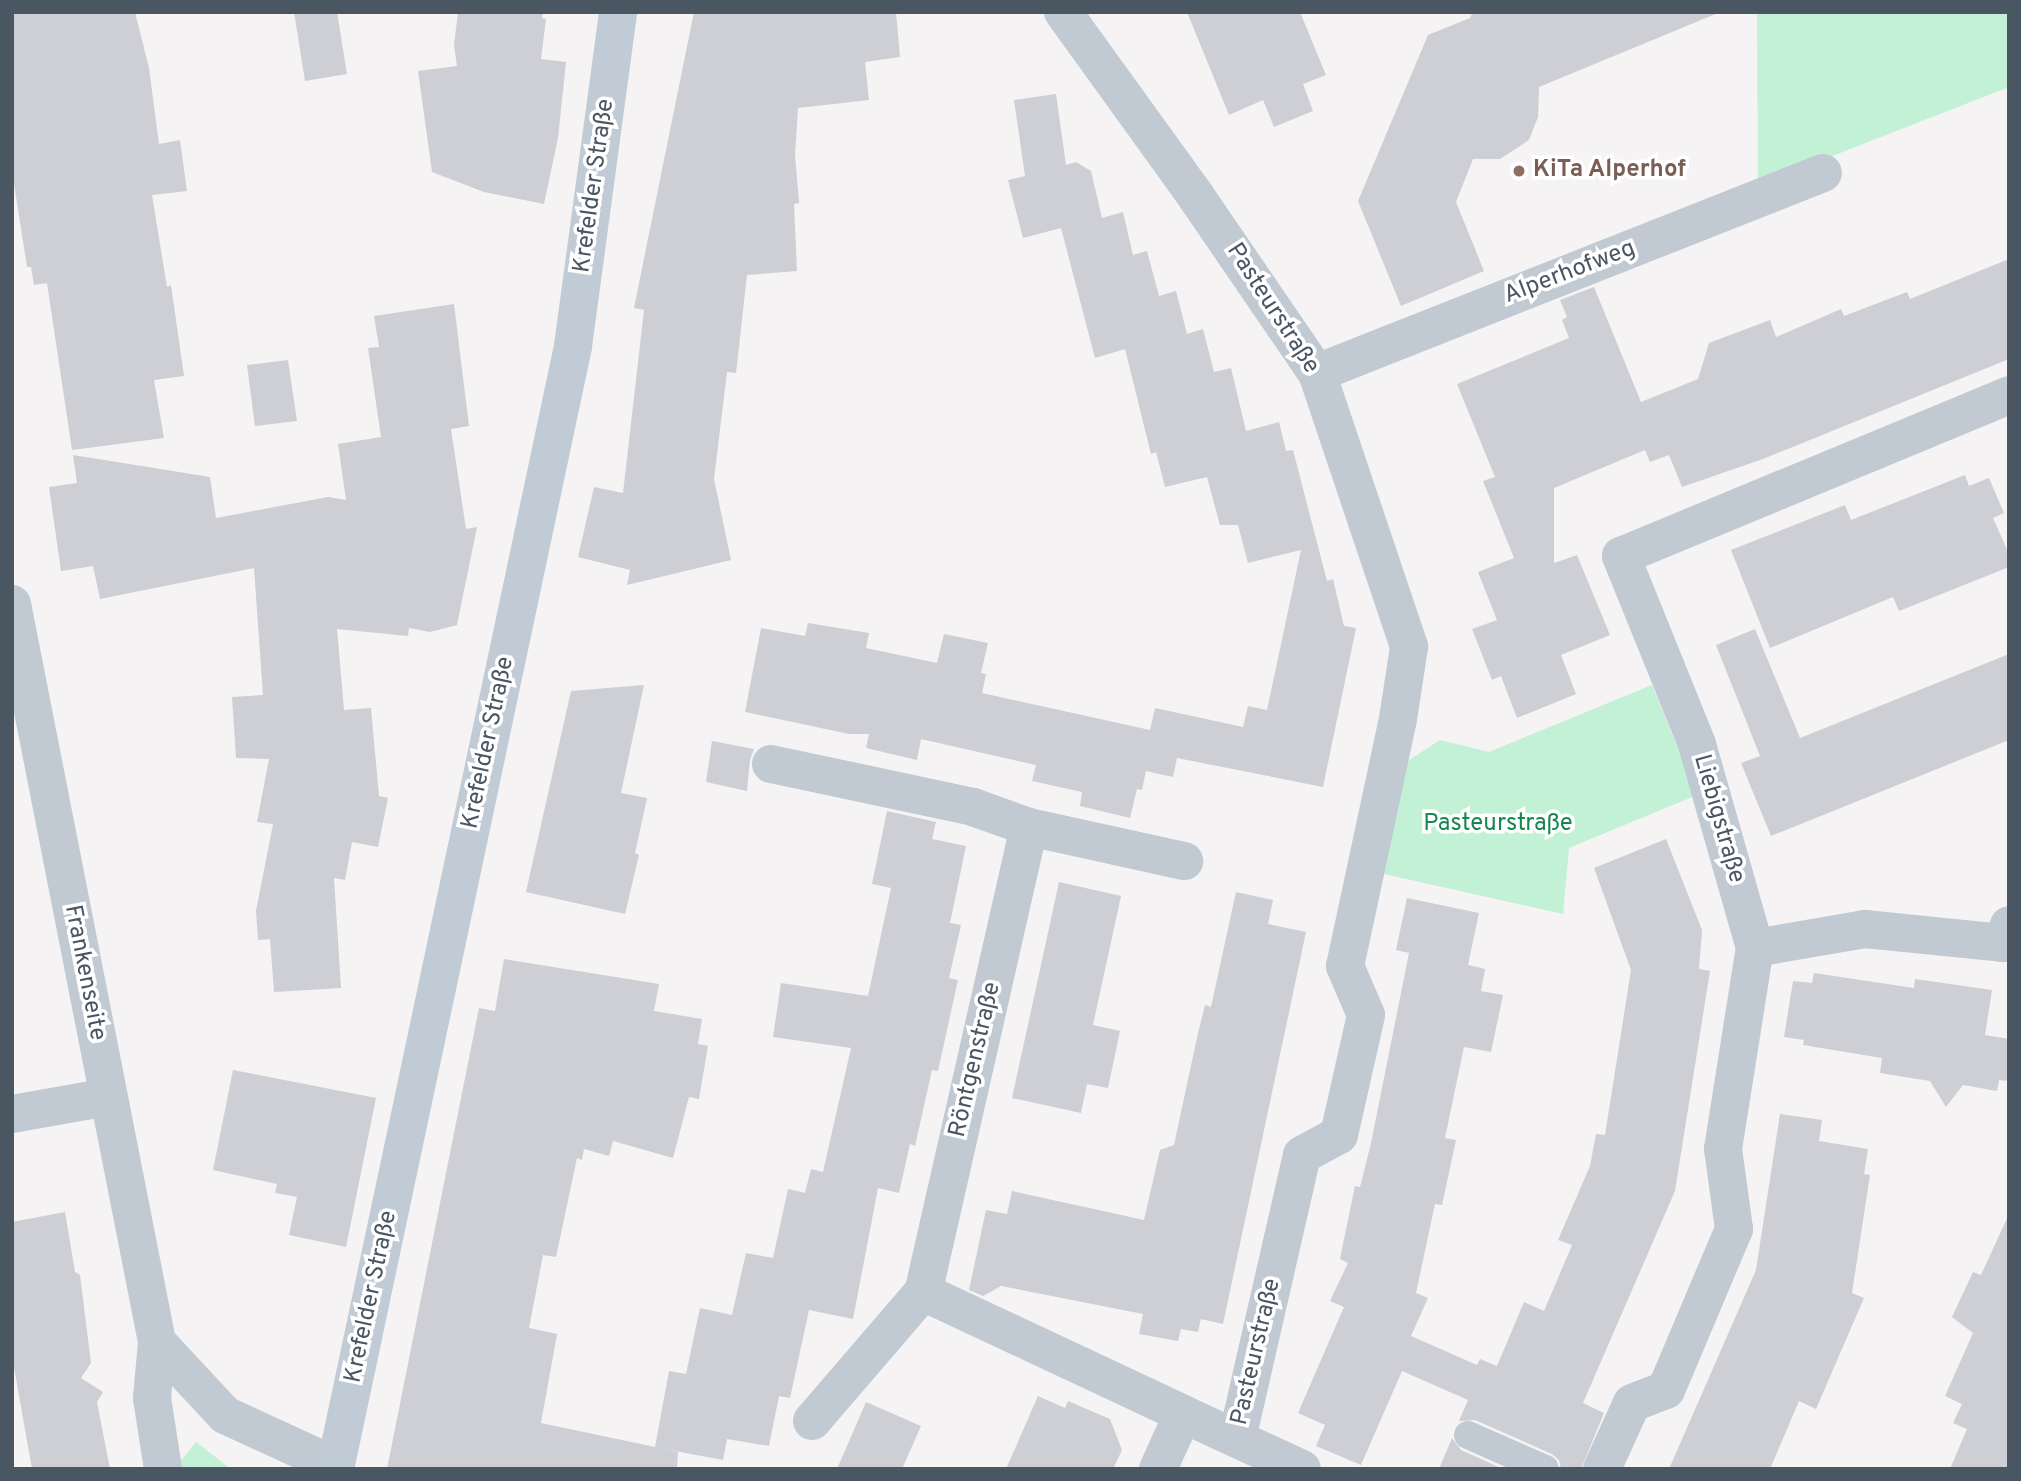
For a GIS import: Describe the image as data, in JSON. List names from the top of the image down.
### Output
{
  "streets": {
    "street": [
      "Krefelder Straße",
      "Alperhofweg",
      "Pasteurstraße",
      "Liebigstraße",
      "Frankenseite",
      "Röntgenstraße"
    ]
  },
  "crossings": [
    ["Alperhofweg", "Pasteurstraße"]
  ],
  "parks": ["Pasteurstraße"],
  "places": ["KiTa Alperhof"]
}
